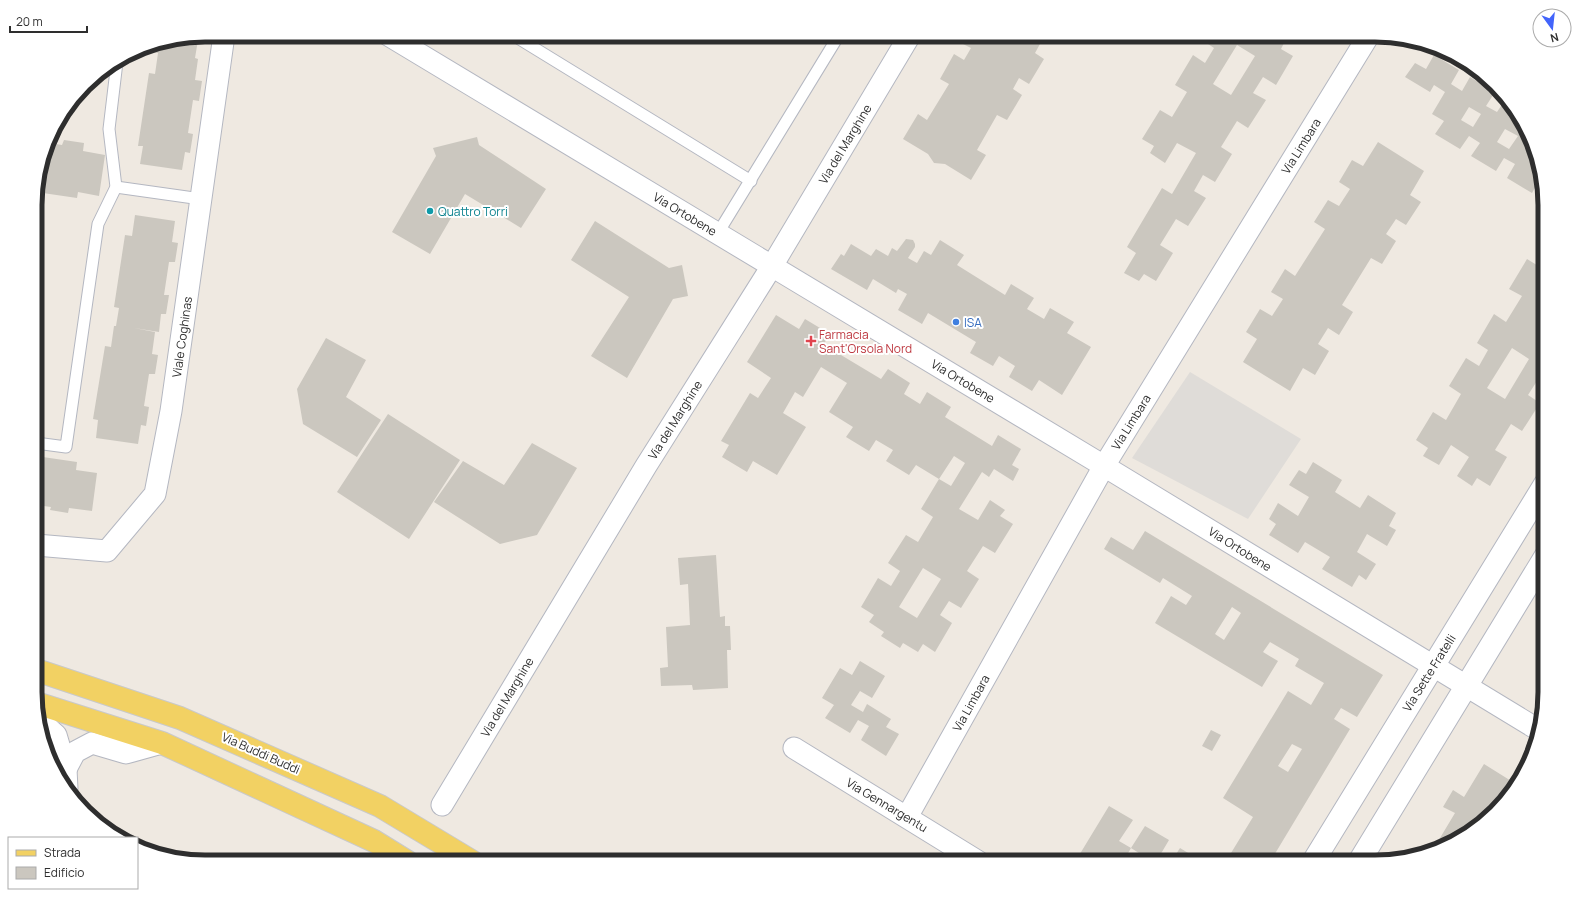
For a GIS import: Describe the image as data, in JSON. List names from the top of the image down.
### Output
{
  "streets": {
    "main road": ["Via Buddi Buddi"],
    "street": [
      "Via del Marghine",
      "Via Limbara",
      "Via Ortobene",
      "Viale Coghinas",
      "Via Sette Fratelli",
      "Via Gennargentu"
    ]
  },
  "crossings": [
    ["Via del Marghine", "Via Ortobene"],
    ["Via Limbara", "Via Ortobene"],
    ["Via Limbara", "Via Gennargentu"],
    ["Via Ortobene", "Via Sette Fratelli"]
  ],
  "places": {
    "other": ["Quattro Torri", "ISA"],
    "health": ["Farmacia Sant'Orsola Nord"]
  },
  "legend": ["Strada", "Edificio"],
  "scale_bar": "20 m",
  "north": "bottom"
}
